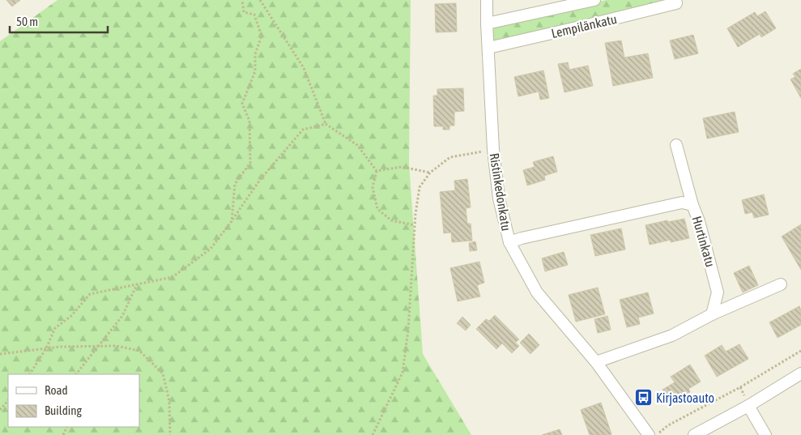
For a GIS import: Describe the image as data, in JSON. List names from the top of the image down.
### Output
{
  "streets": {
    "street": ["Lempilänkatu", "Ristinkedonkatu", "Hurtinkatu"]
  },
  "crossings": [
    ["Lempilänkatu", "Ristinkedonkatu"],
    ["Ristinkedonkatu", "Hurtinkatu"]
  ],
  "places": {
    "bus stop": ["Kirjastoauto"]
  },
  "legend": ["Road", "Building"],
  "scale_bar": "50 m"
}
